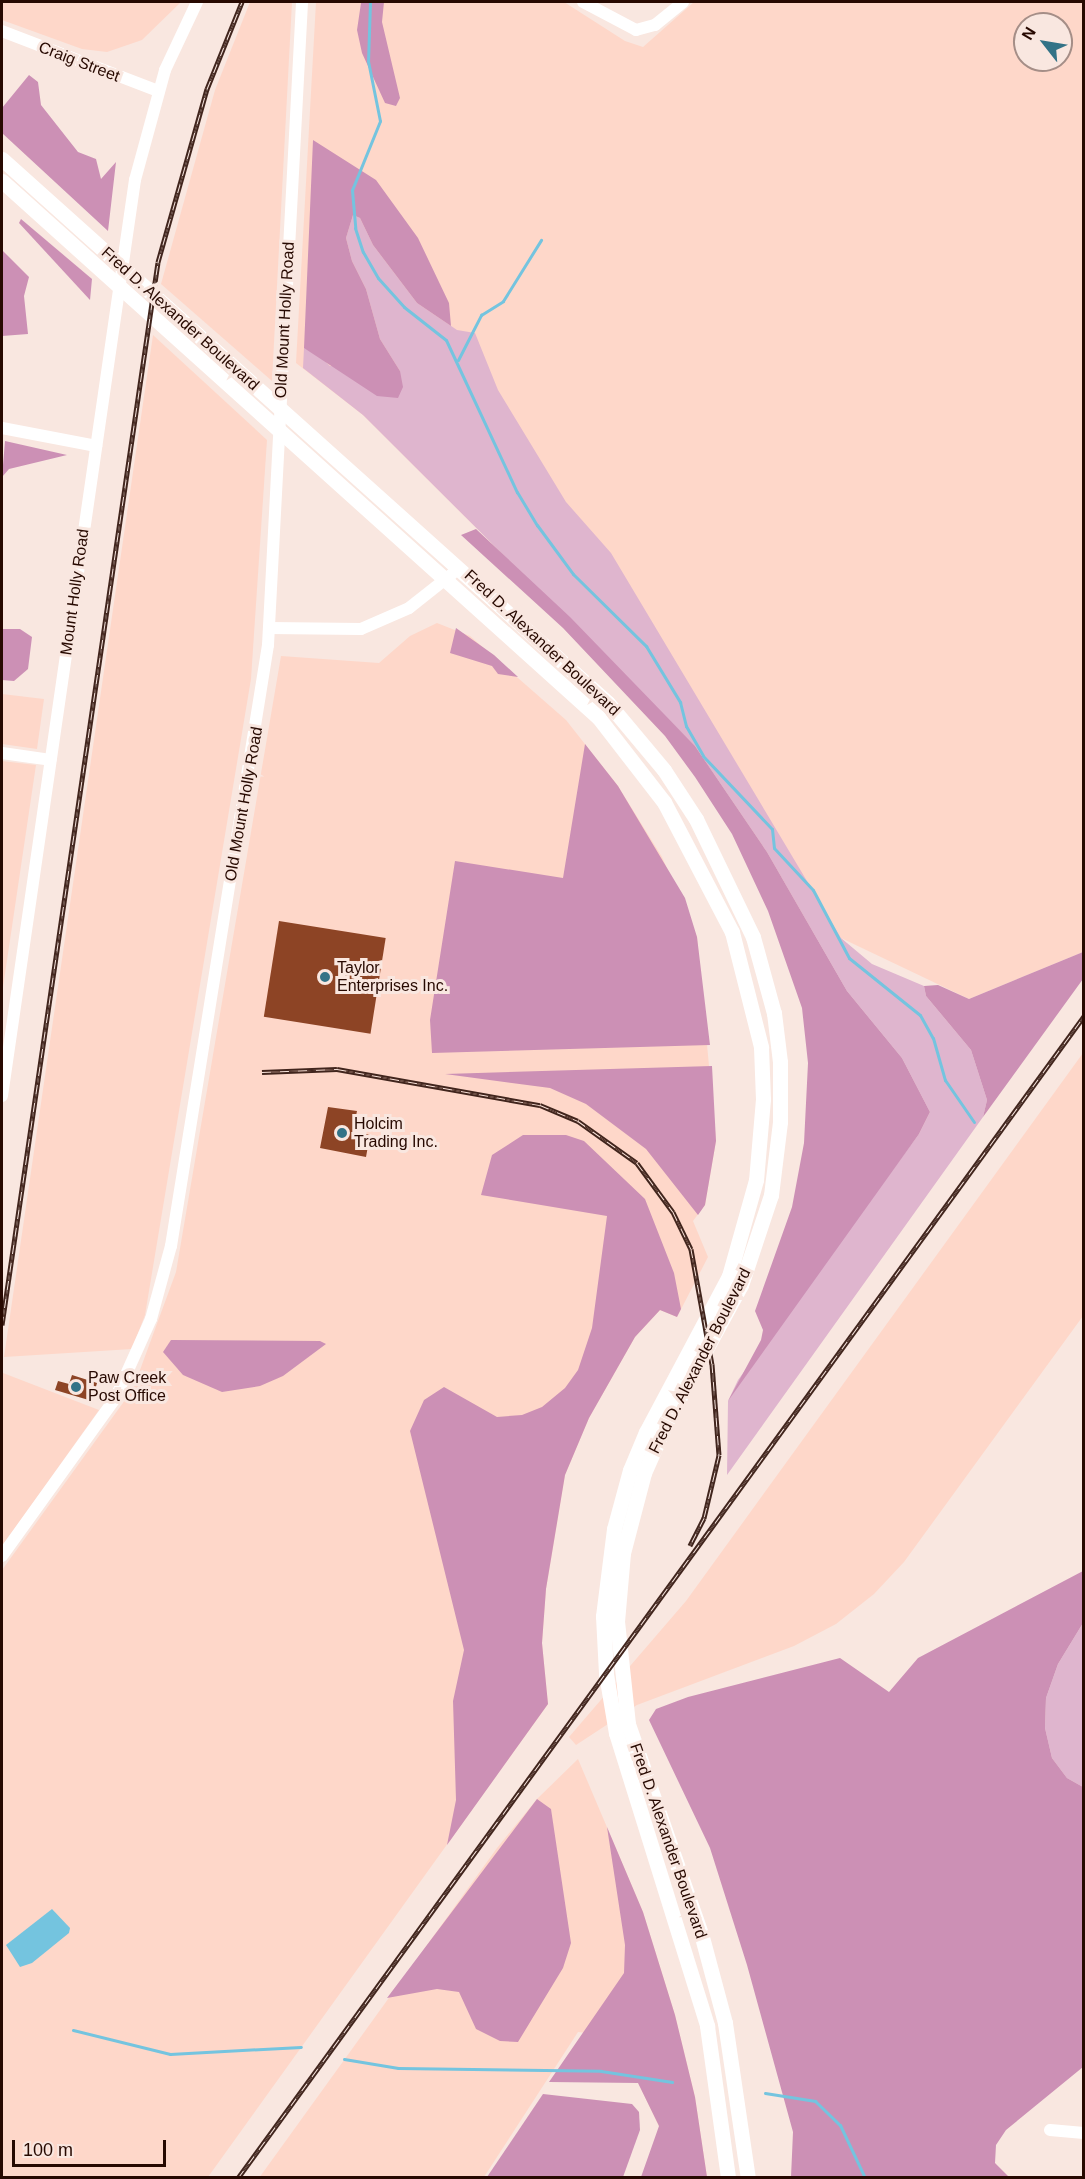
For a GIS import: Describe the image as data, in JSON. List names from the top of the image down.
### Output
{
  "streets": {
    "main road": ["Fred D. Alexander Boulevard"],
    "street": ["Craig Street", "Old Mount Holly Road", "Mount Holly Road"]
  },
  "crossings": [
    ["Craig Street", "Mount Holly Road"]
  ],
  "places": ["Taylor Enterprises Inc.", "Holcim Trading Inc.", "Paw Creek Post Office"],
  "scale_bar": "100 m",
  "north": "top left"
}
